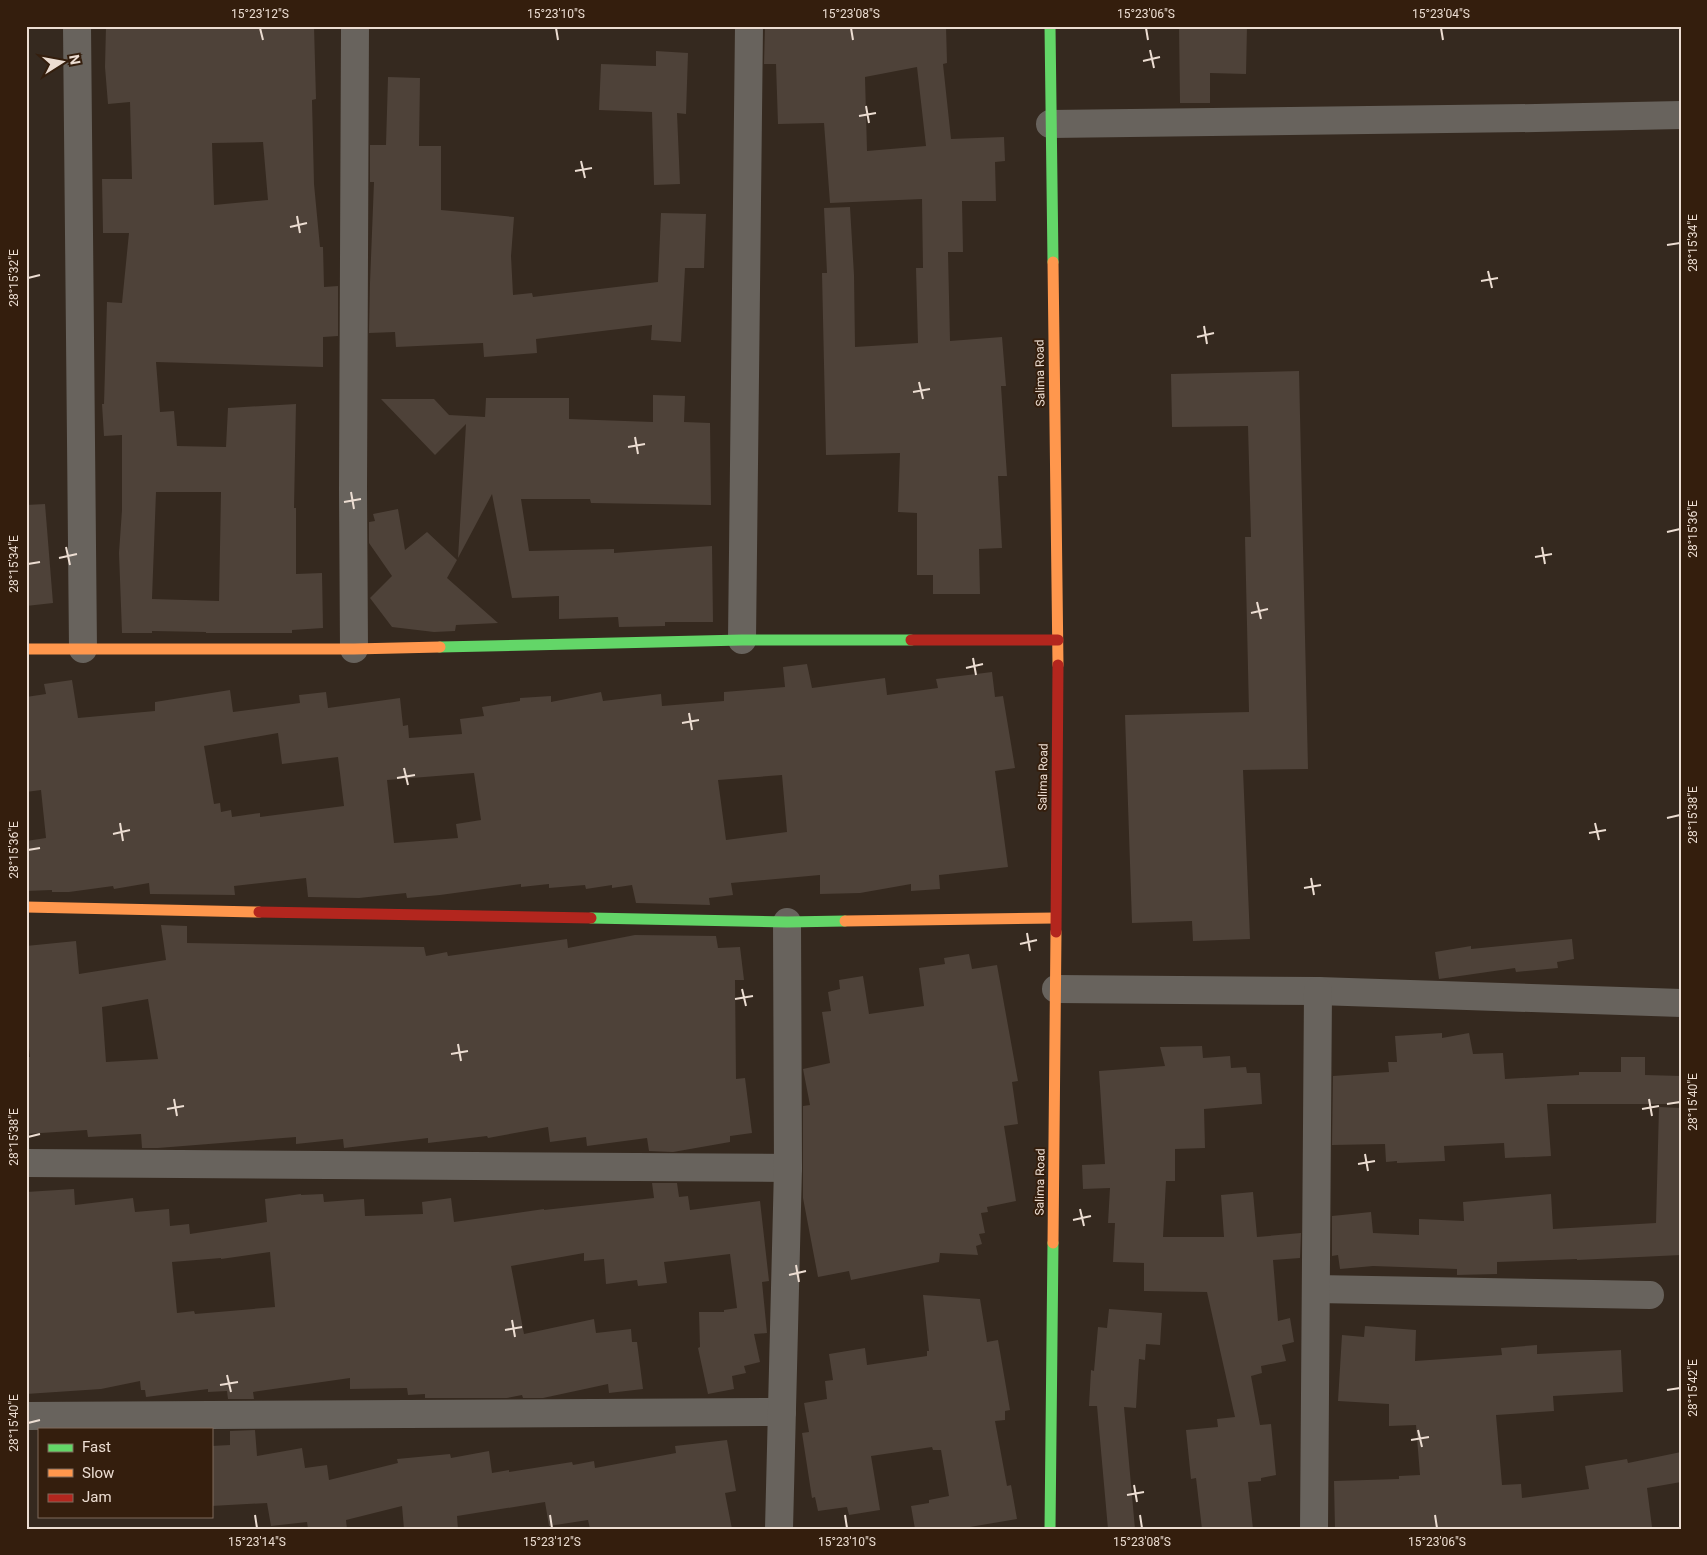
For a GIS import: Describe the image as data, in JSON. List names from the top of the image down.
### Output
{
  "streets": {
    "street": ["Salima Road"]
  },
  "legend": ["Fast", "Slow", "Jam"],
  "north": "right",
  "coordinates": [
    "15°23'12\"S",
    "15°23'10\"S",
    "15°23'08\"S",
    "15°23'06\"S",
    "15°23'04\"S",
    "28°15'34\"E",
    "28°15'32\"E",
    "28°15'36\"E",
    "28°15'38\"E",
    "28°15'40\"E",
    "28°15'42\"E",
    "15°23'14\"S"
  ]
}
